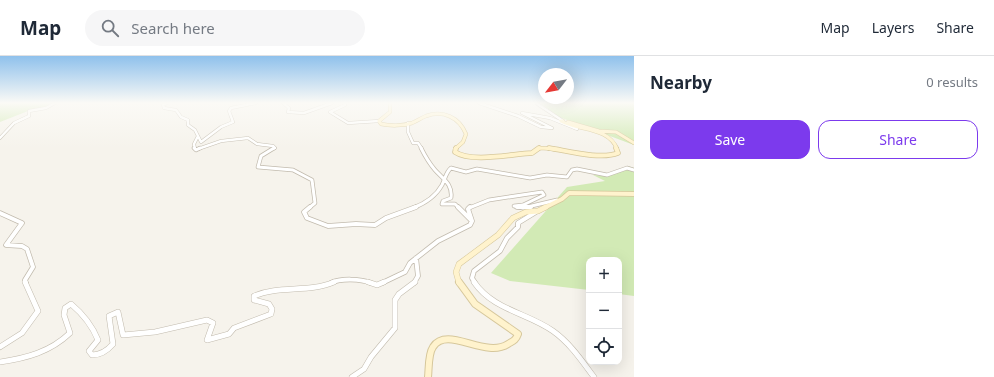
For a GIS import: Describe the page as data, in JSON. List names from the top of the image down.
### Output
{
  "north": "bottom left",
  "page": {
    "header": "Map",
    "search": "Search here",
    "nav": ["Map", "Layers", "Share"],
    "heading": ["Nearby", "0 results"],
    "buttons": ["Save", "Share"],
    "map_buttons": ["+", "−"]
  }
}
